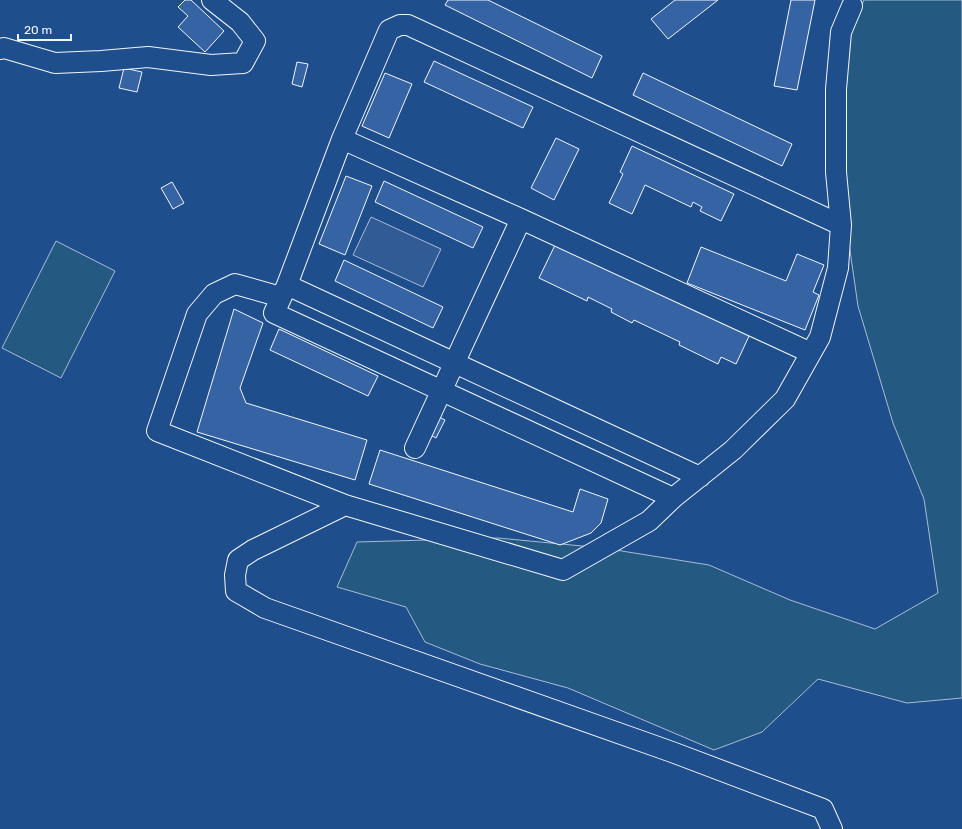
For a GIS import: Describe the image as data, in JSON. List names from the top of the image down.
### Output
{
  "scale_bar": "20 m"
}
